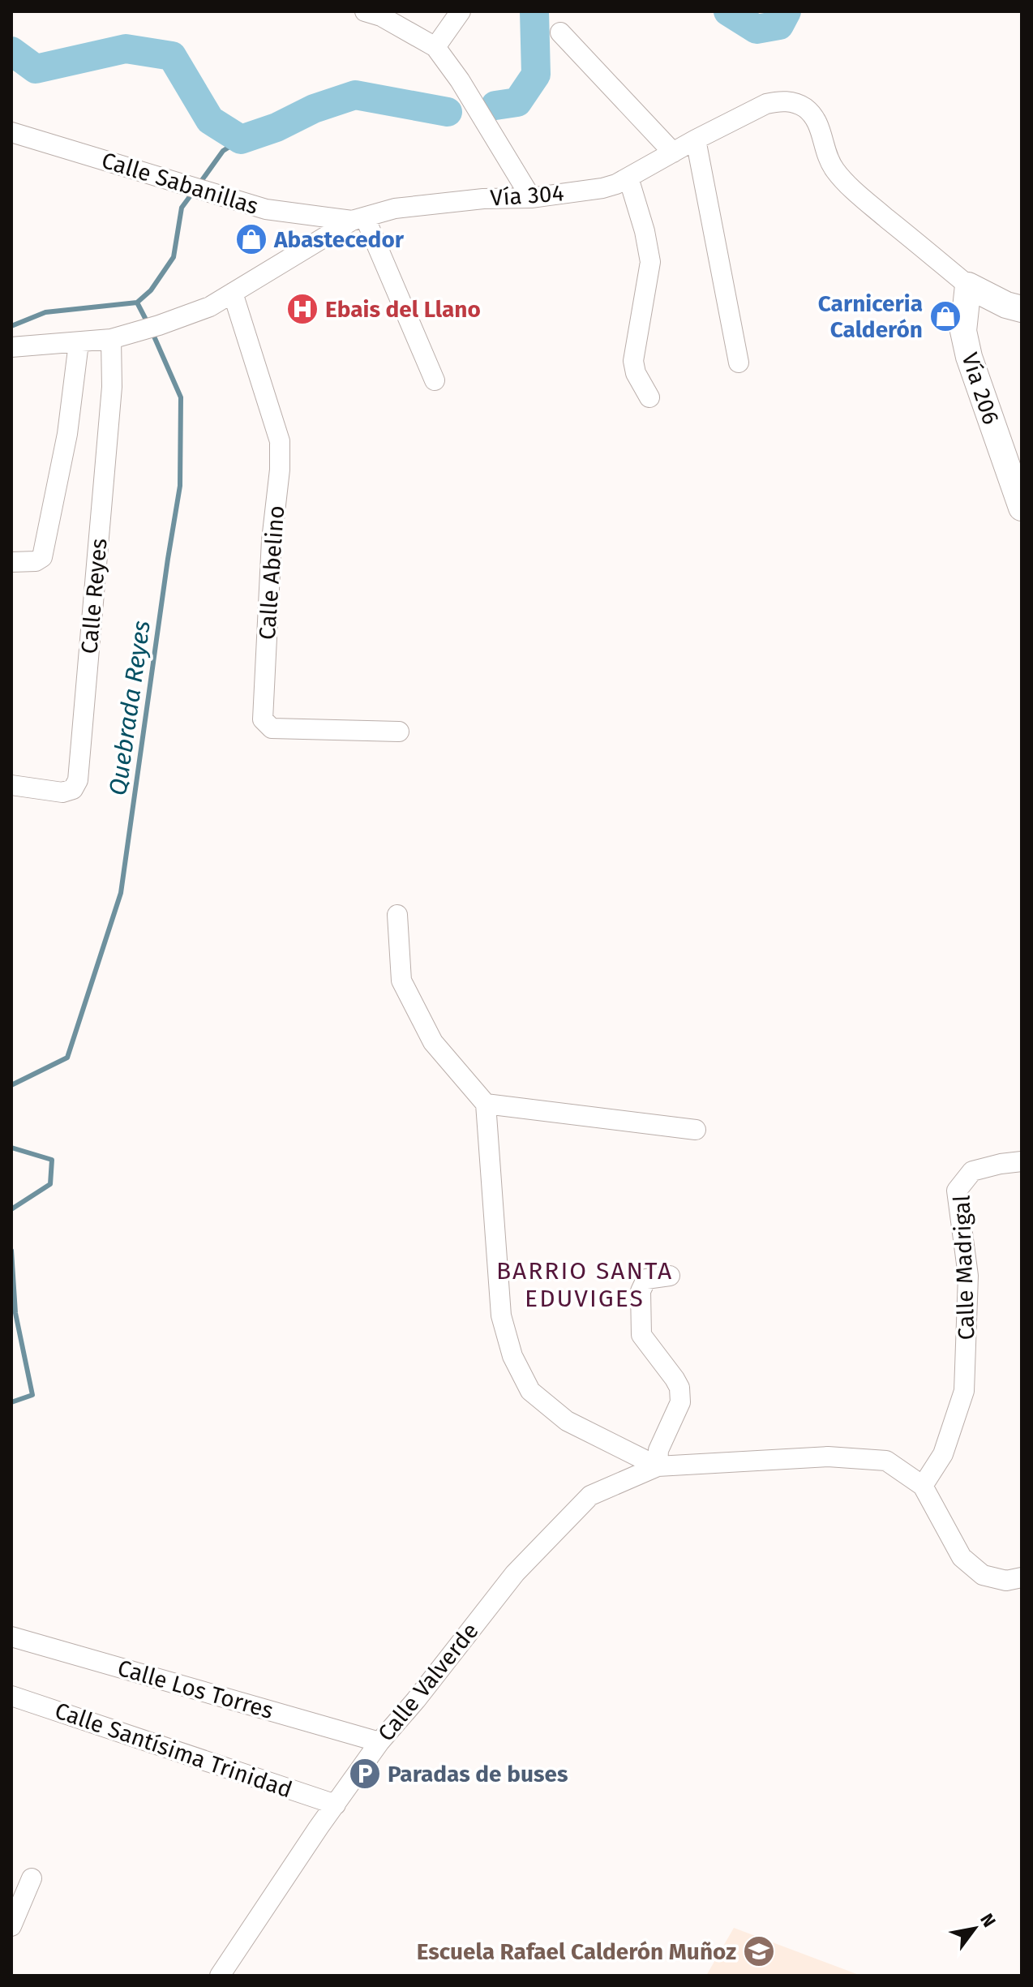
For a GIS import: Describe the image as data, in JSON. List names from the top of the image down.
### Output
{
  "streets": {
    "main road": ["Vía 206"],
    "street": [
      "Calle Sabanillas",
      "Vía 304",
      "Calle Abelino",
      "Calle Reyes",
      "Calle Madrigal",
      "Calle Valverde",
      "Calle Los Torres",
      "Calle Santísima Trinidad"
    ]
  },
  "crossings": [
    ["Calle Sabanillas", "Vía 304"],
    ["Vía 304", "Vía 206"],
    ["Vía 304", "Calle Abelino"],
    ["Vía 304", "Calle Reyes"],
    ["Calle Madrigal", "Calle Valverde"],
    ["Calle Valverde", "Calle Los Torres"],
    ["Calle Valverde", "Calle Santísima Trinidad"]
  ],
  "districts": ["BARRIO SANTA EDUVIGES"],
  "water": ["Quebrada Reyes"],
  "places": {
    "shop": ["Abastecedor", "Carniceria Calderón"],
    "hospital": ["Ebais del Llano"],
    "parking": ["Paradas de buses"],
    "school or university": ["Escuela Rafael Calderón Muñoz"]
  },
  "north": "top right"
}
